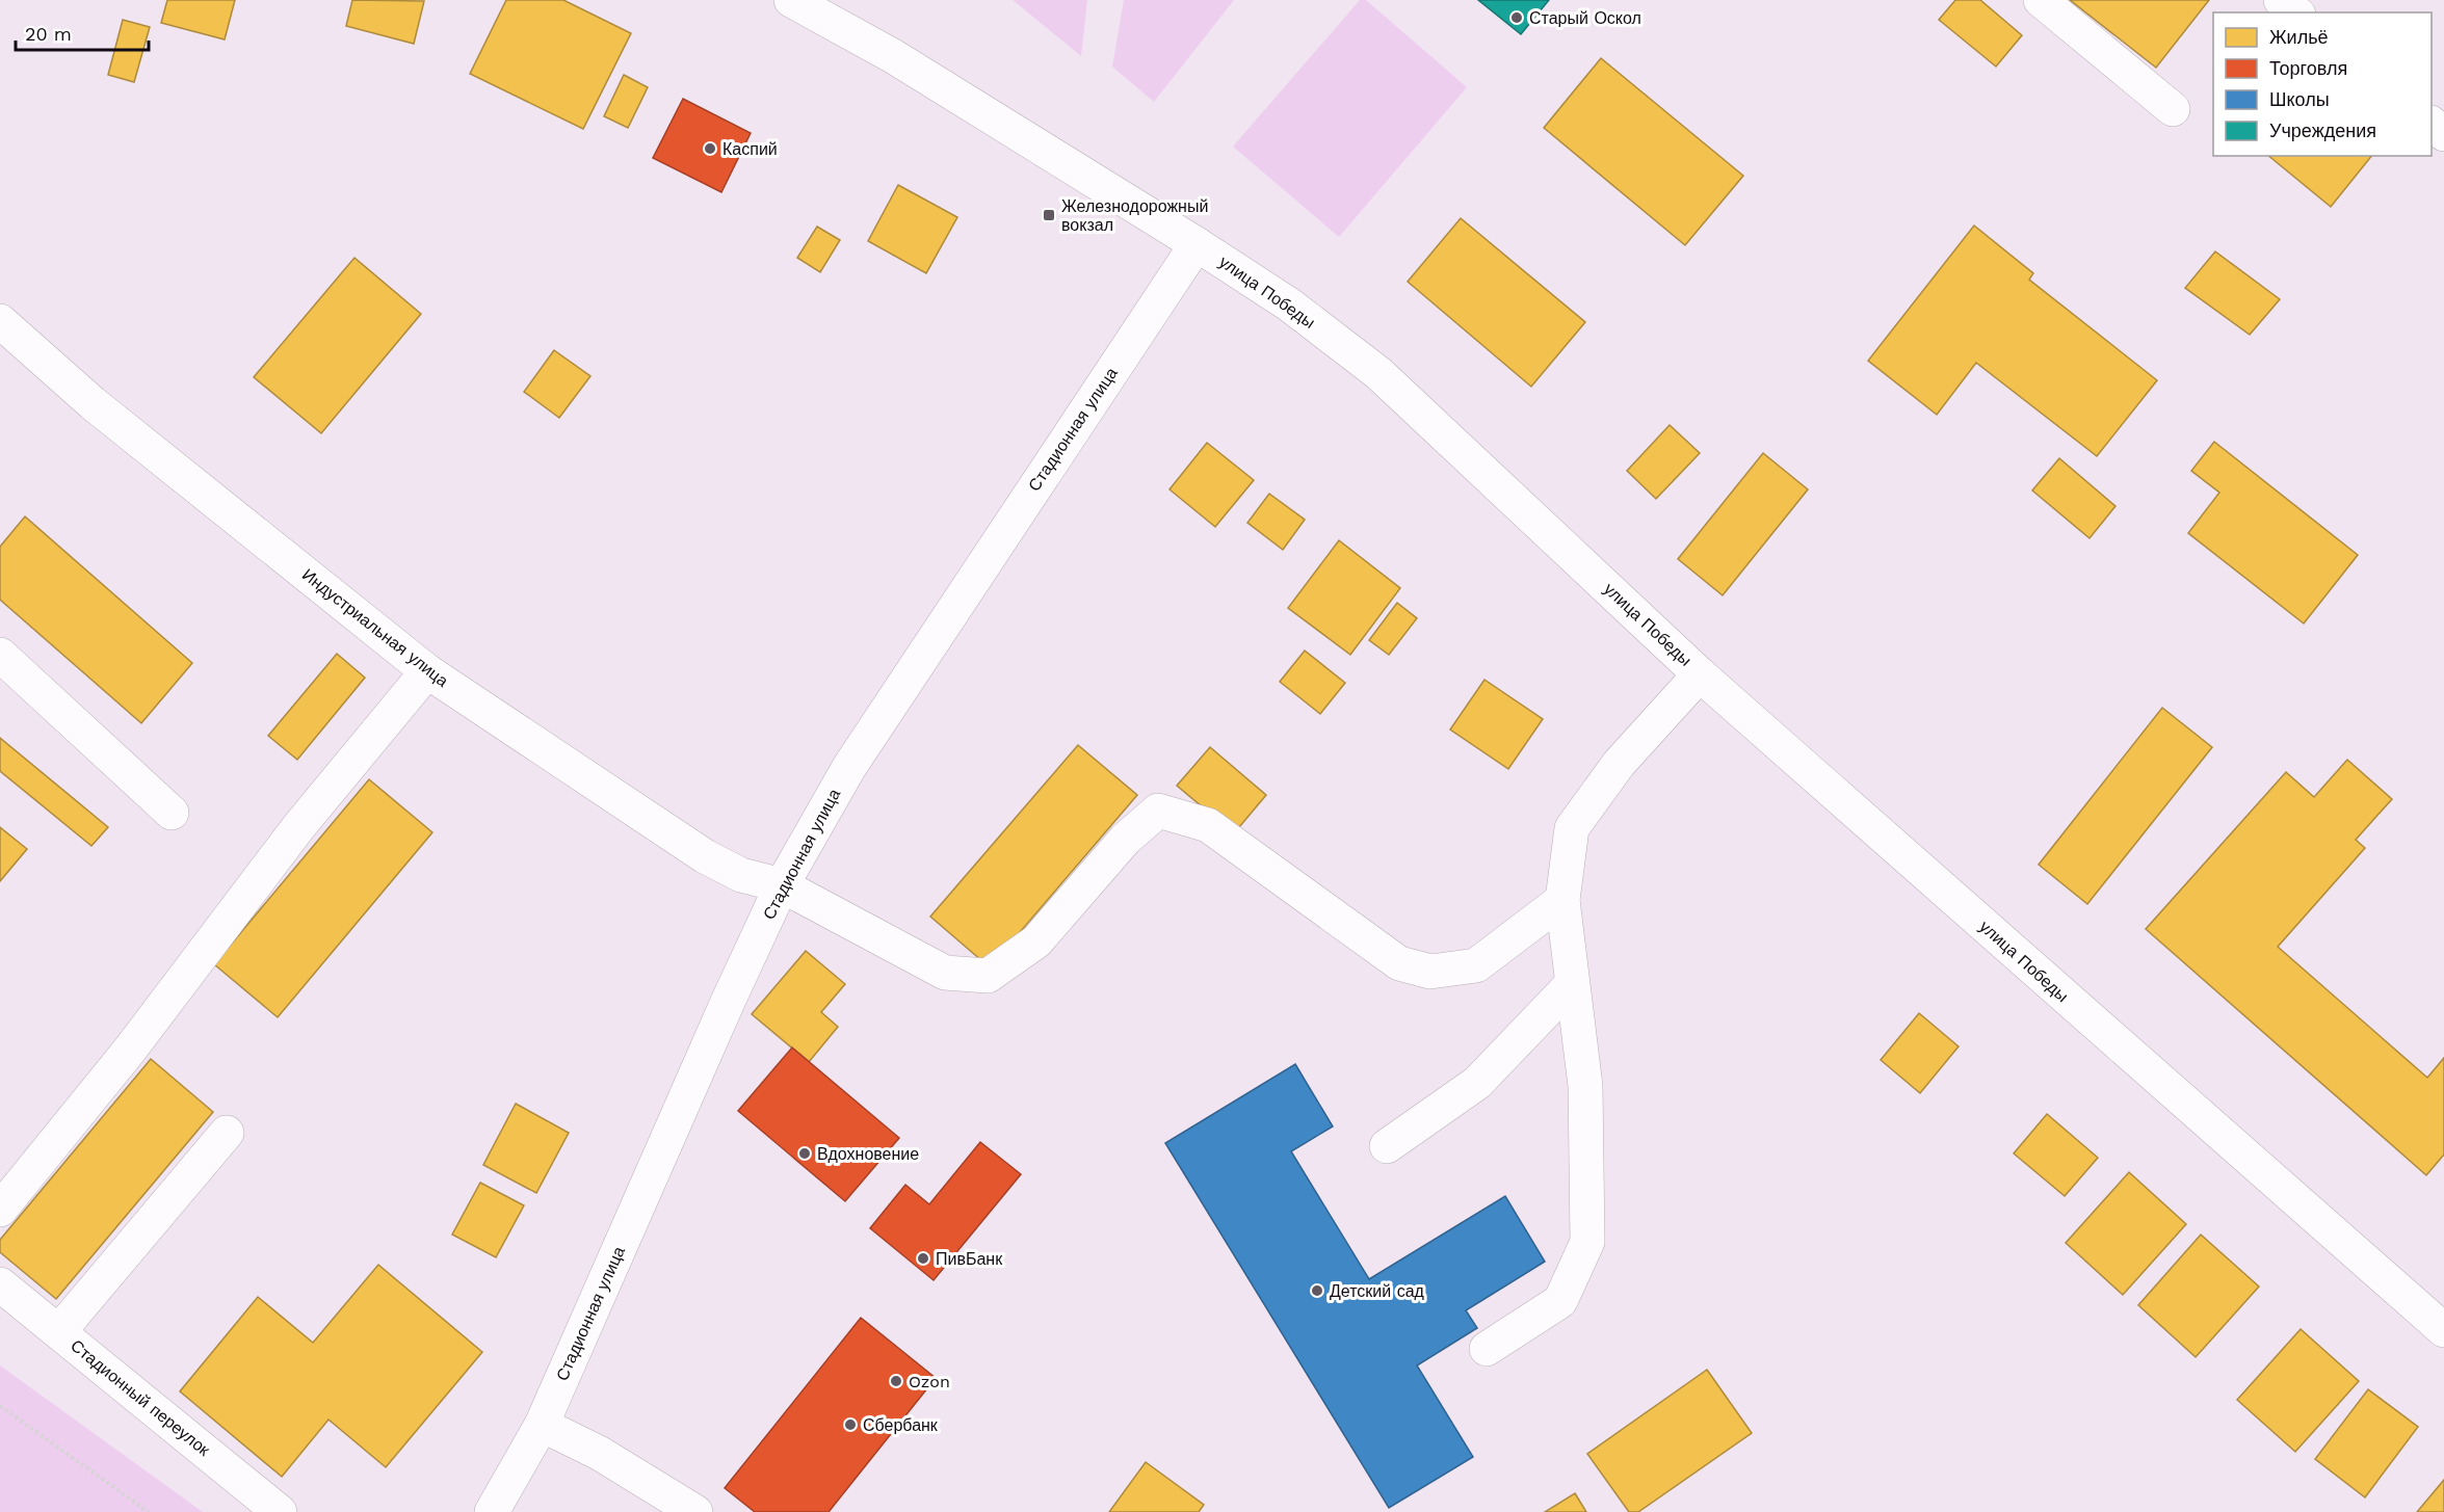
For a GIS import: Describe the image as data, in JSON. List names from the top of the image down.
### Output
{
  "streets": {
    "street": [
      "улица Победы",
      "Стадионная улица",
      "Индустриальная улица",
      "Стадионный переулок"
    ]
  },
  "crossings": [
    ["улица Победы", "Стадионная улица"],
    ["Стадионная улица", "Индустриальная улица"]
  ],
  "places": {
    "other": [
      "Старый Оскол",
      "Каспий",
      "Вдохновение",
      "ПивБанк",
      "Детский сад",
      "Ozon",
      "Сбербанк"
    ],
    "transit": ["Железнодорожный вокзал"]
  },
  "legend": [
    "Жильё",
    "Торговля",
    "Школы",
    "Учреждения"
  ],
  "scale_bar": "20 m"
}
